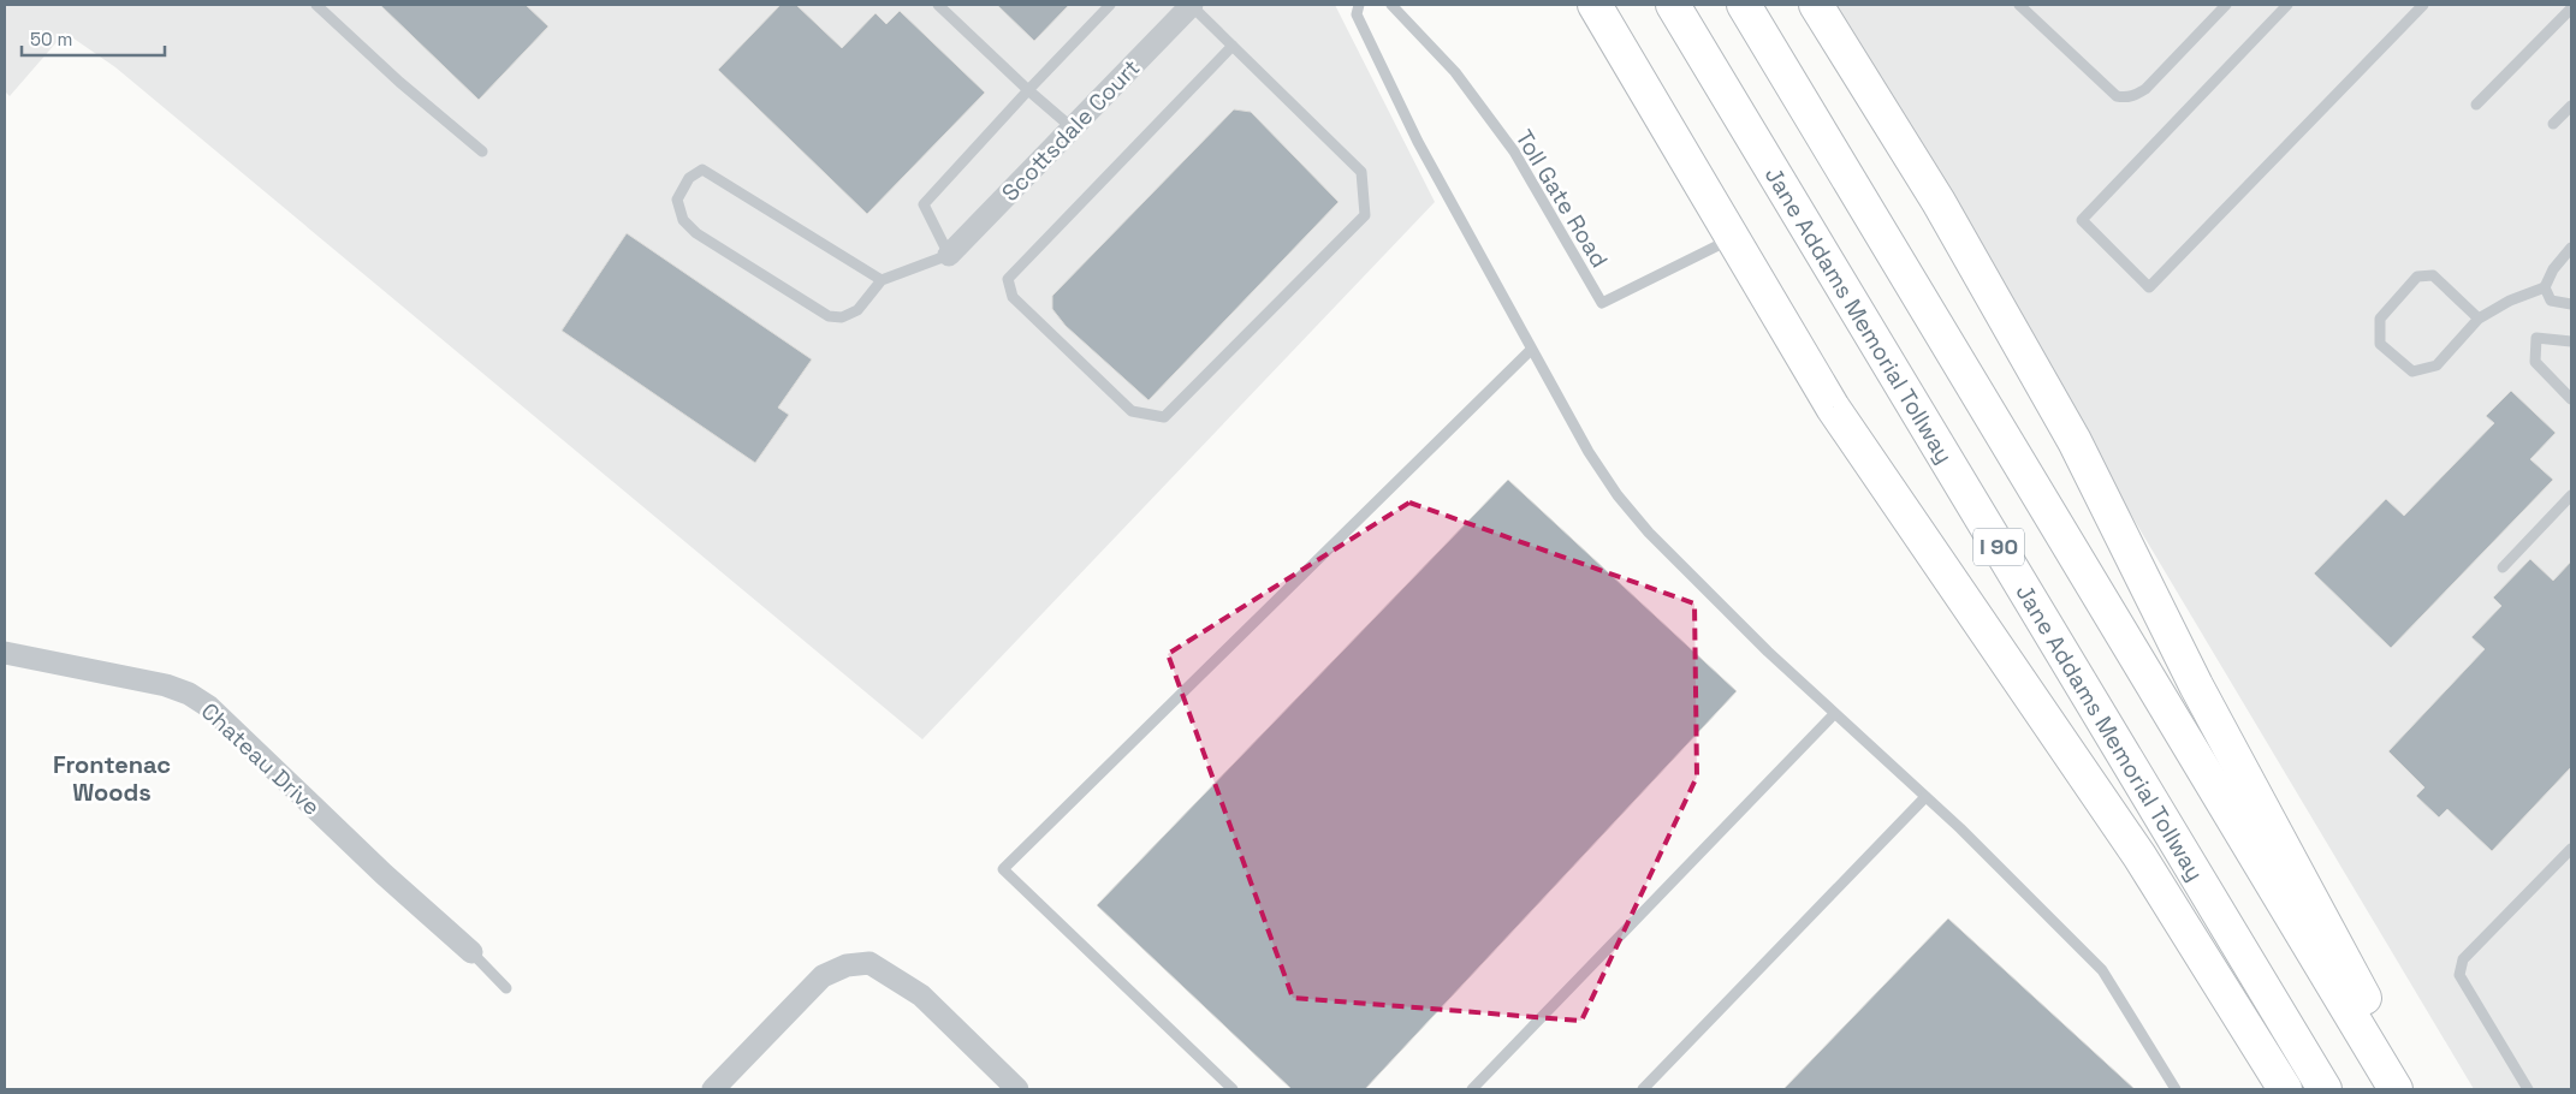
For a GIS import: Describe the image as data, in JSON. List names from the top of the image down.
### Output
{
  "streets": {
    "highway": ["Jane Addams Memorial Tollway", "I 90"],
    "street": ["Scottsdale Court", "Chateau Drive"],
    "lane": ["Toll Gate Road"]
  },
  "districts": ["Frontenac Woods"],
  "scale_bar": "50 m"
}
